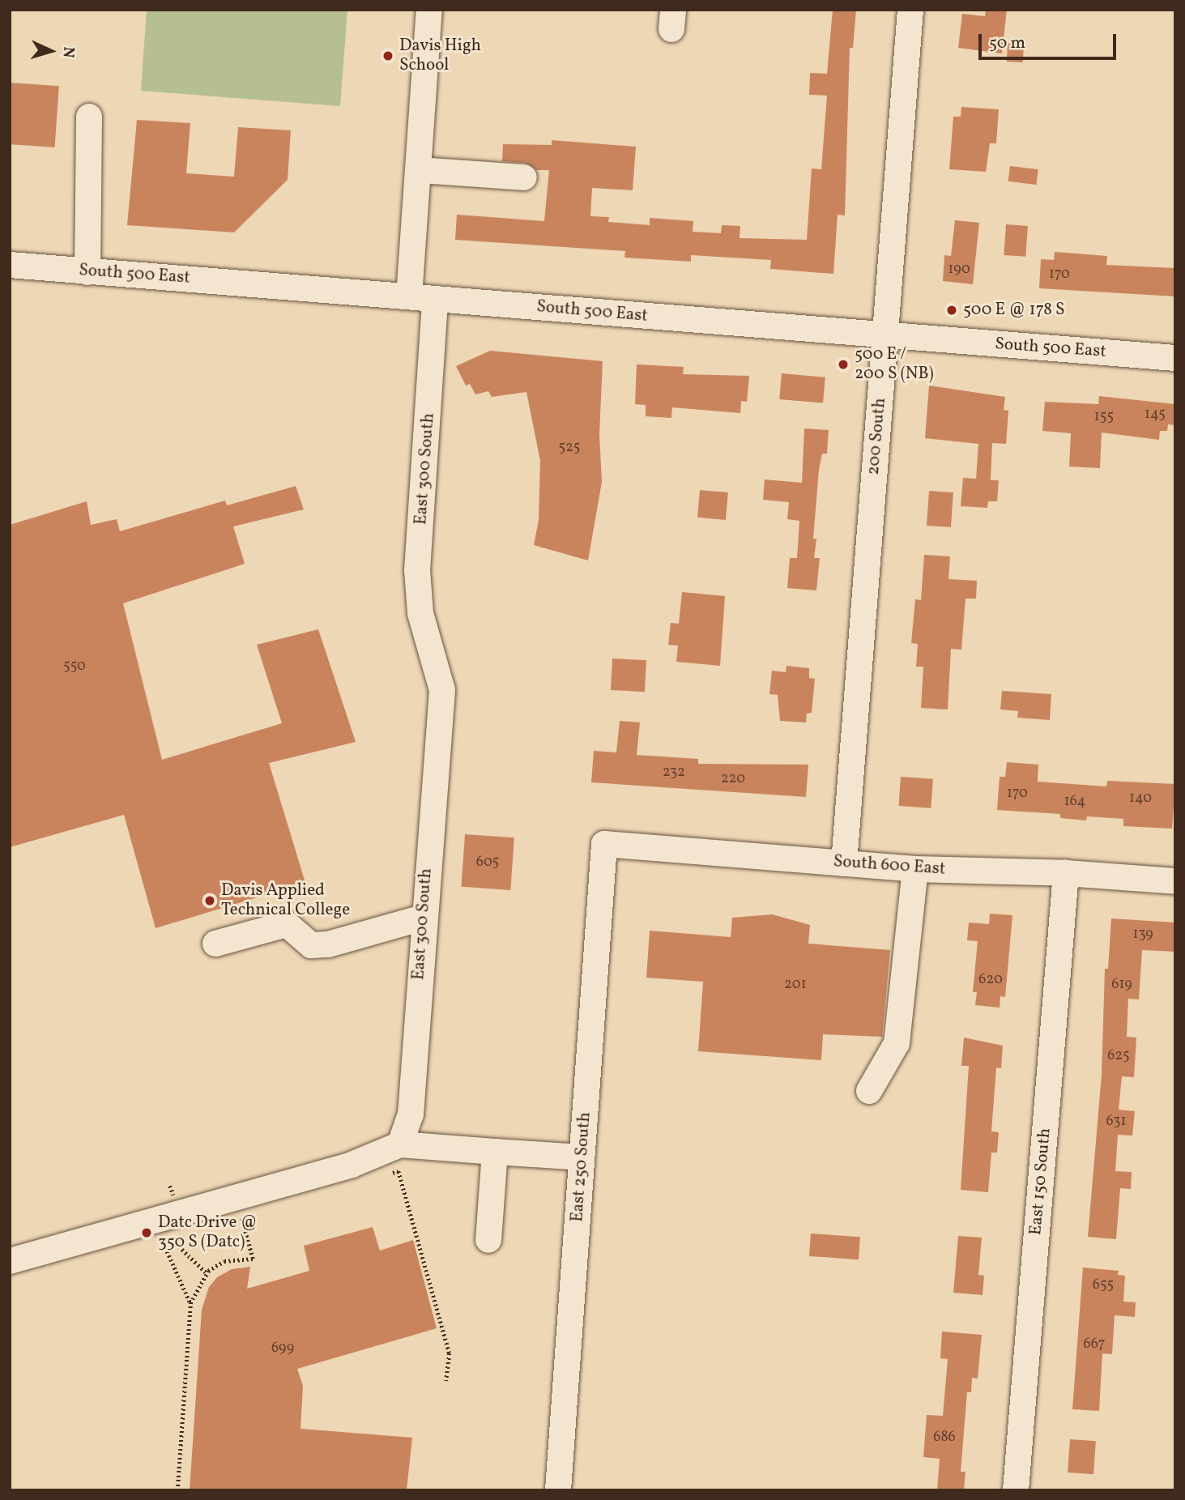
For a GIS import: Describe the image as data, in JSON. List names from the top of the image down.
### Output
{
  "streets": {
    "street": [
      "South 500 East",
      "200 South",
      "East 300 South",
      "South 600 East",
      "East 250 South",
      "East 150 South"
    ]
  },
  "crossings": [
    ["South 500 East", "200 South"],
    ["South 500 East", "East 300 South"],
    ["200 South", "South 600 East"],
    ["South 600 East", "East 250 South"],
    ["South 600 East", "East 150 South"]
  ],
  "places": [
    "Davis High School",
    "500 E @ 178 S",
    "500 E / 200 S (NB)",
    "Davis Applied Technical College",
    "Datc Drive @ 350 S (Datc)"
  ],
  "house_numbers": [
    "190",
    "170",
    "145",
    "155",
    "525",
    "550",
    "232",
    "220",
    "170",
    "140",
    "164",
    "605",
    "139",
    "620",
    "201",
    "619",
    "625",
    "631",
    "655",
    "667",
    "699",
    "686"
  ],
  "scale_bar": "50 m",
  "north": "right"
}
